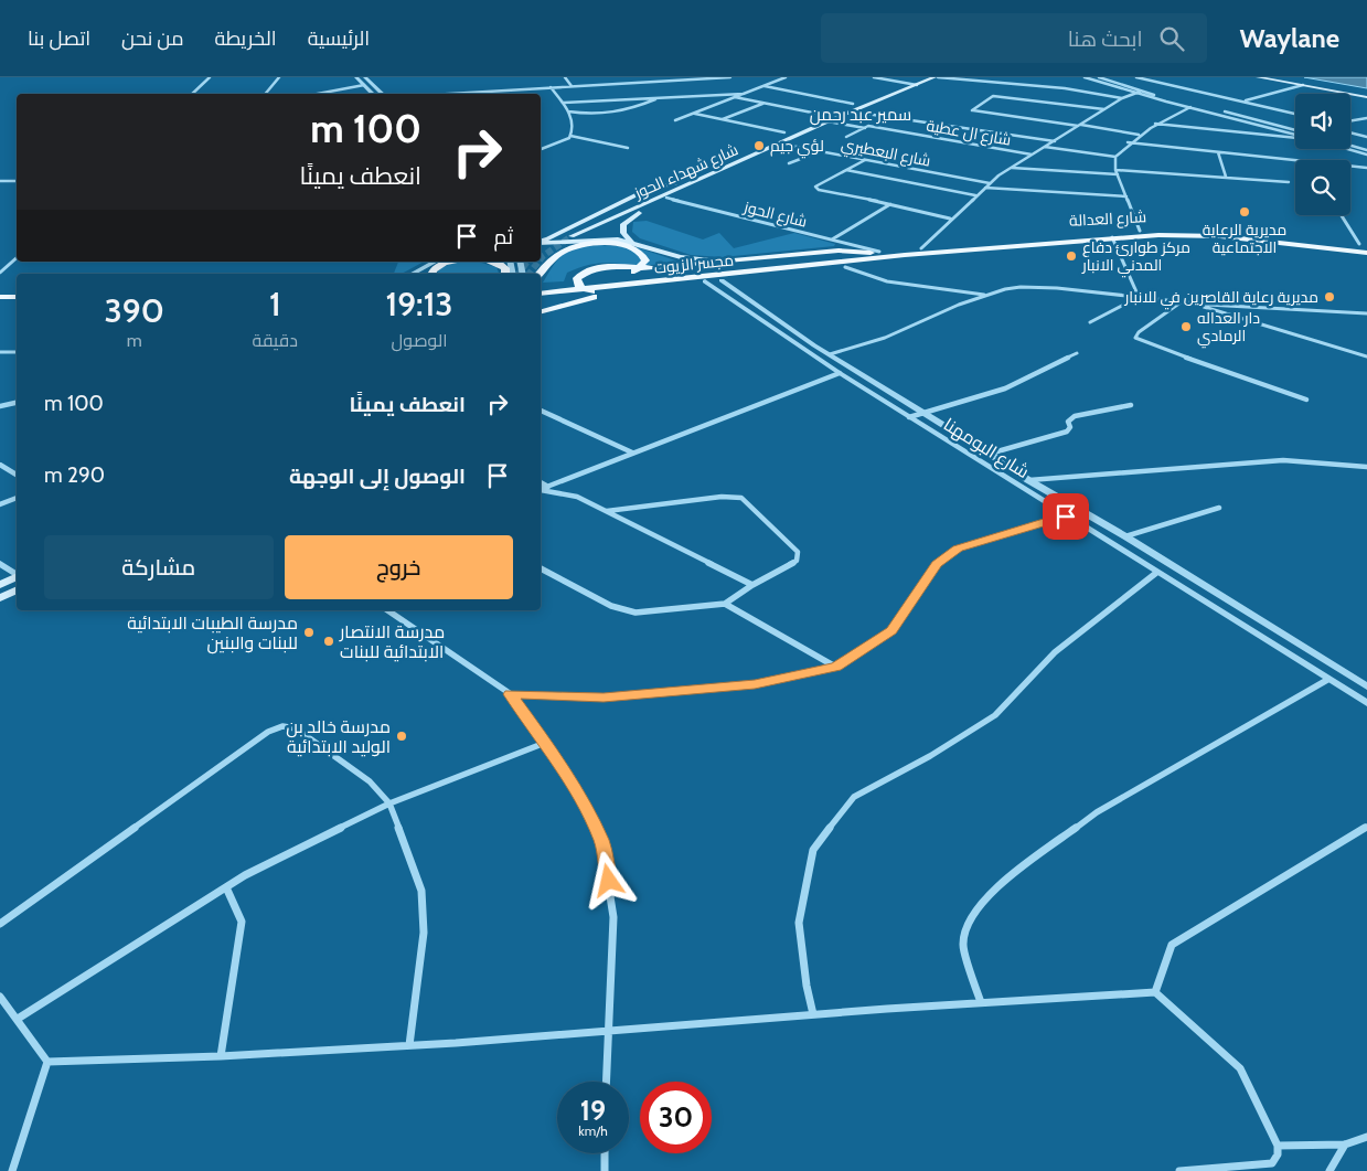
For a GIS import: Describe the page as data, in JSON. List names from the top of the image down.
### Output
{
  "streets": {
    "main road": ["شارع شهداء الحوز", "شارع العدالة", "مجسر الزيوت"],
    "street": [
      "شارع ال عطية",
      "شارع البعطيري",
      "شارع الحوز",
      "شارع البومهنا"
    ]
  },
  "crossings": [
    ["شارع البعطيري", "شارع شهداء الحوز"],
    ["شارع الحوز", "شارع العدالة"],
    ["شارع العدالة", "مجسر الزيوت"]
  ],
  "districts": ["سمير عبد رحمن"],
  "places": [
    "لؤي جيم",
    "مديرية الرعاية الاجتماعية",
    "مركز طوارئ دفاع المدني الانبار",
    "مديرية رعاية القاصرين في للانبار",
    "دار العداله الرمادي",
    "مدرسة الطيبات الابتدائية للبنات والبنين",
    "مدرسة الانتصار الابتدائية للبنات",
    "مدرسة خالد بن الوليد الابتدائية"
  ],
  "page": {
    "header": "Waylane",
    "search": "ابحث هنا",
    "nav": [
      "الرئيسية",
      "الخريطة",
      "من نحن",
      "اتصل بنا"
    ],
    "turn": ["100 m", "انعطف يمينًا"],
    "then": "ثم",
    "eta": [
      "19:13",
      "الوصول",
      "1",
      "دقيقة",
      "390",
      "m"
    ],
    "list": [
      {
        "name": "انعطف يمينًا",
        "value": "100 m"
      },
      {
        "name": "الوصول إلى الوجهة",
        "value": "290 m"
      }
    ],
    "buttons": ["خروج", "مشاركة"],
    "speed": "19 km/h",
    "limit": "30"
  }
}
